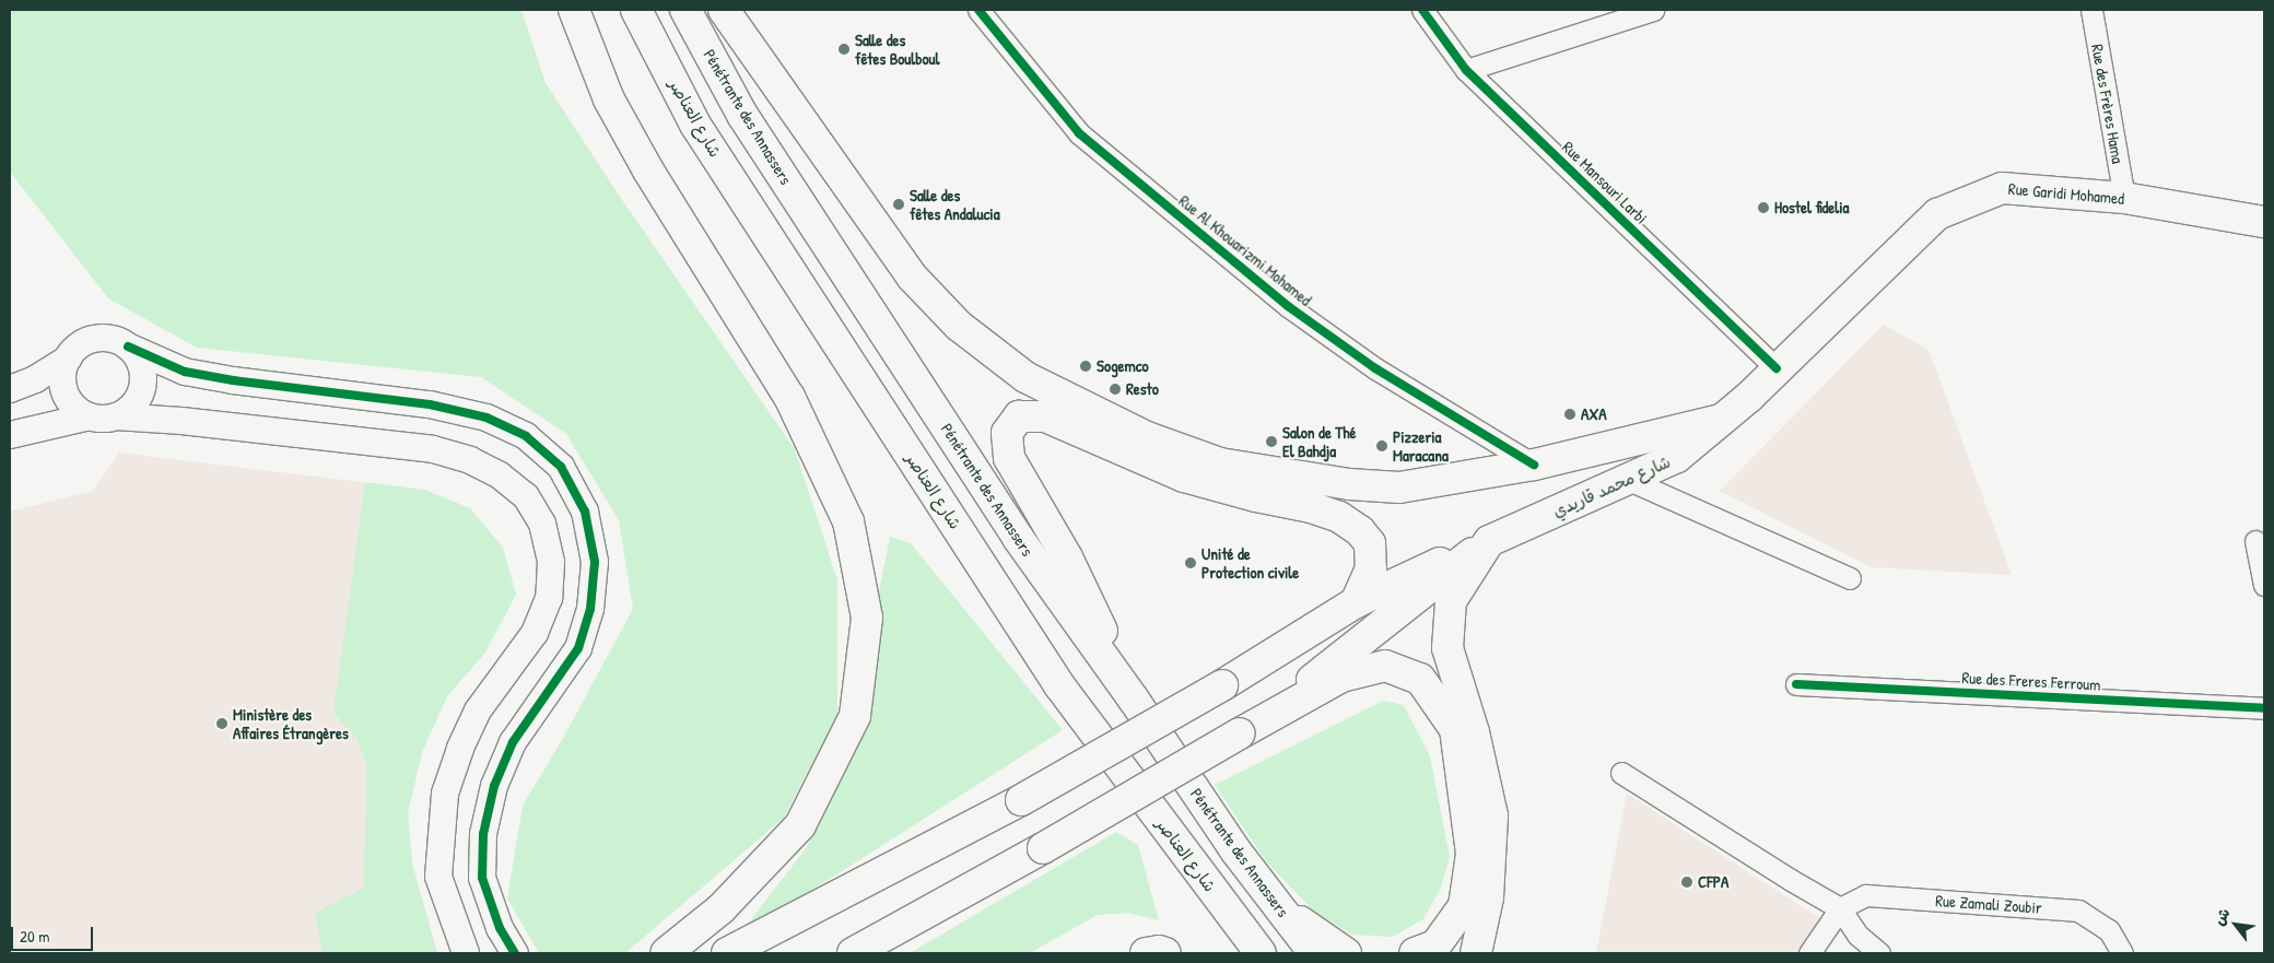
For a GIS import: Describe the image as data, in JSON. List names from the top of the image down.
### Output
{
  "streets": {
    "main road": [
      "Pénétrante des Annassers",
      "شارع العناصر",
      "Rue Garidi Mohamed",
      "شارع محمد قاريدي"
    ],
    "street": [
      "Rue des Frères Hama",
      "Rue Mansouri Larbi",
      "Rue Al Khouarizmi Mohamed",
      "Rue des Freres Ferroum",
      "Rue Zamali Zoubir"
    ]
  },
  "crossings": [
    ["Rue des Frères Hama", "Rue Garidi Mohamed"],
    ["Rue Mansouri Larbi", "Rue Garidi Mohamed"],
    ["Rue Garidi Mohamed", "شارع محمد قاريدي"]
  ],
  "places": [
    "Salle des fêtes Boulboul",
    "Salle des fêtes Andalucia",
    "Hostel fidelia",
    "Sogemco",
    "Resto",
    "AXA",
    "Salon de Thé El Bahdja",
    "Pizzeria Maracana",
    "Unité de Protection civile",
    "Ministère des Affaires Étrangères",
    "CFPA"
  ],
  "scale_bar": "20 m",
  "north": "top left"
}
